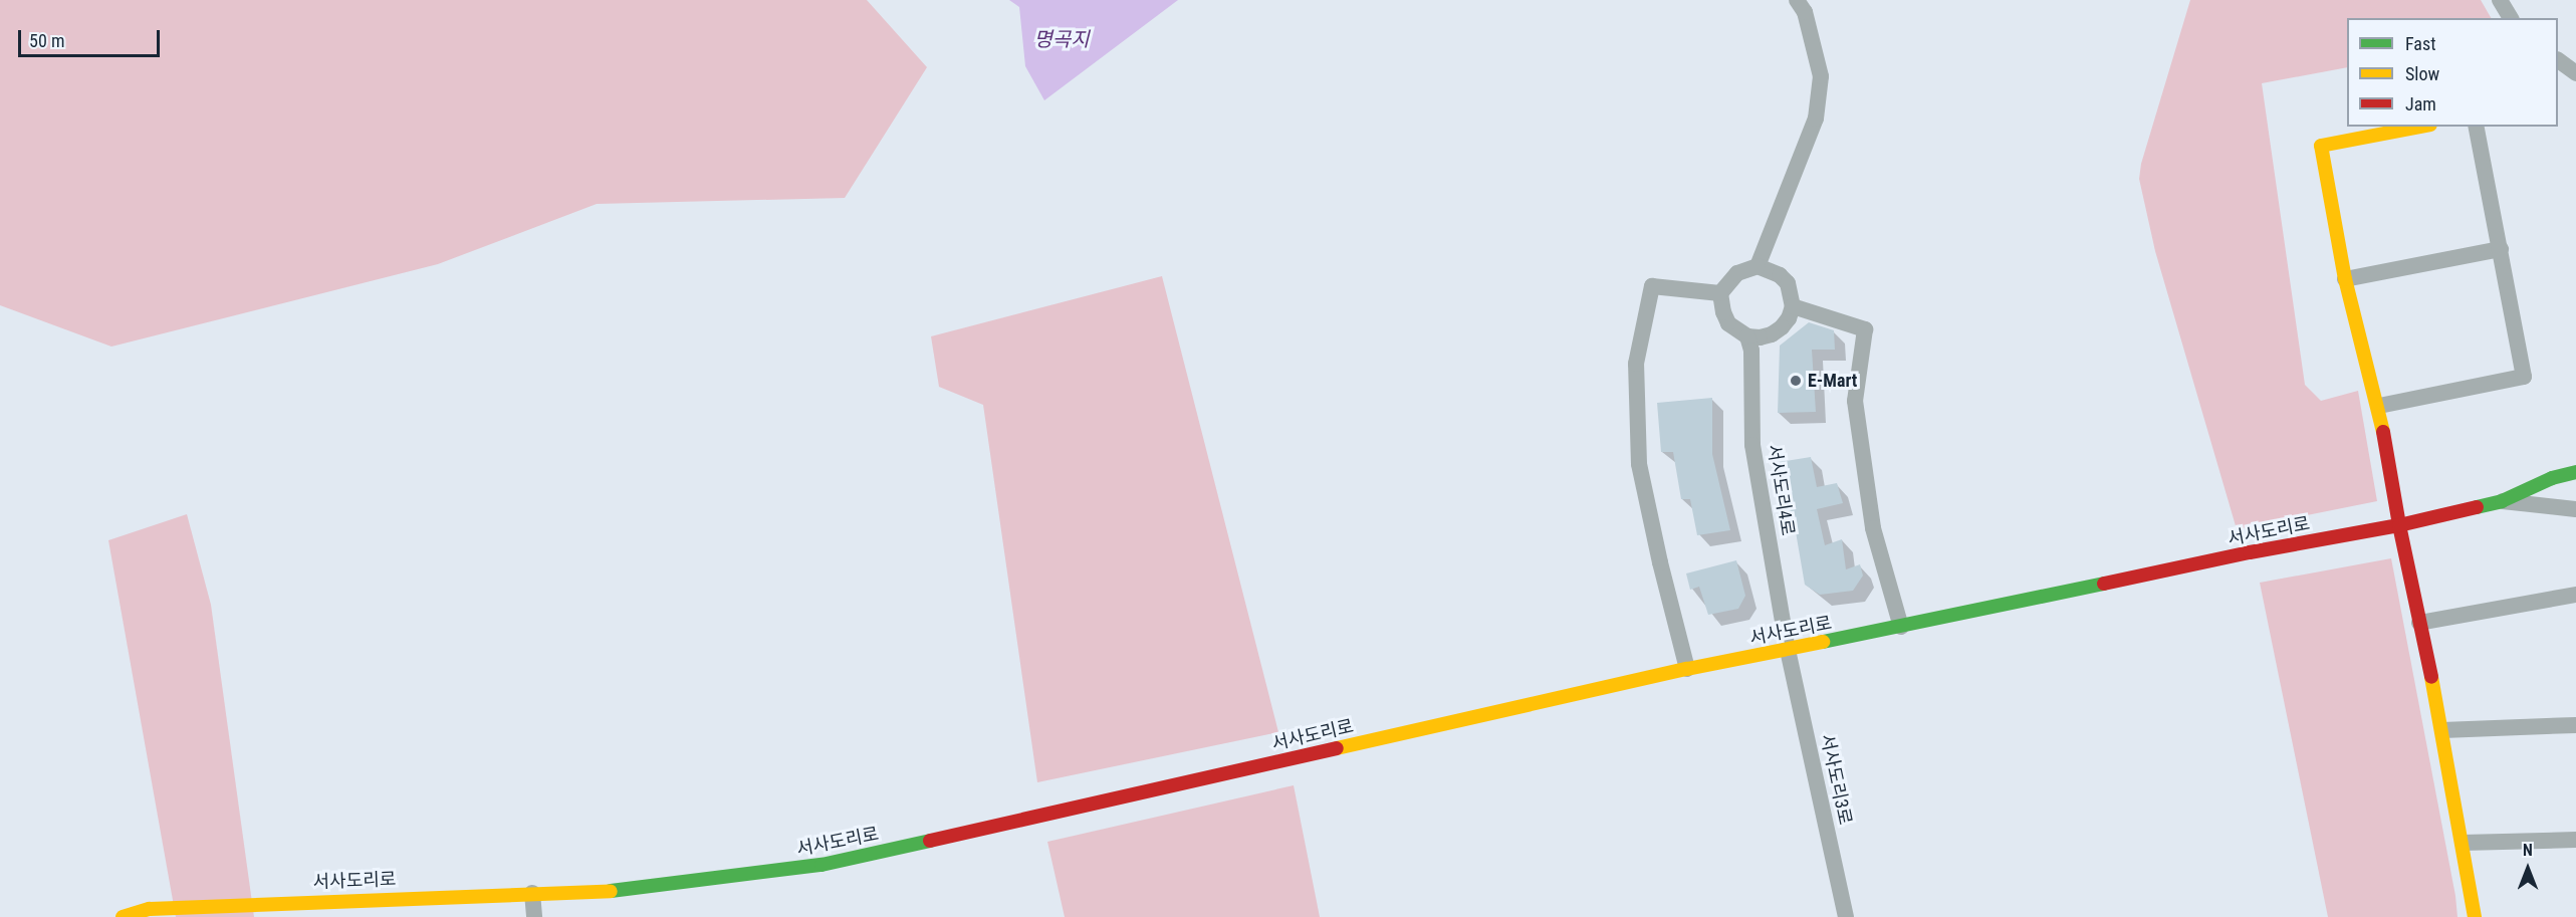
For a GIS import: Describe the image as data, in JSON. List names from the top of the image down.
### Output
{
  "streets": {
    "street": ["서사도리4로", "서사도리로", "서사도리3로"]
  },
  "crossings": [
    ["서사도리4로", "서사도리로"],
    ["서사도리4로", "서사도리3로"],
    ["서사도리로", "서사도리3로"]
  ],
  "water": ["명곡지"],
  "places": ["E-Mart"],
  "legend": ["Fast", "Slow", "Jam"],
  "scale_bar": "50 m",
  "north": "top"
}
